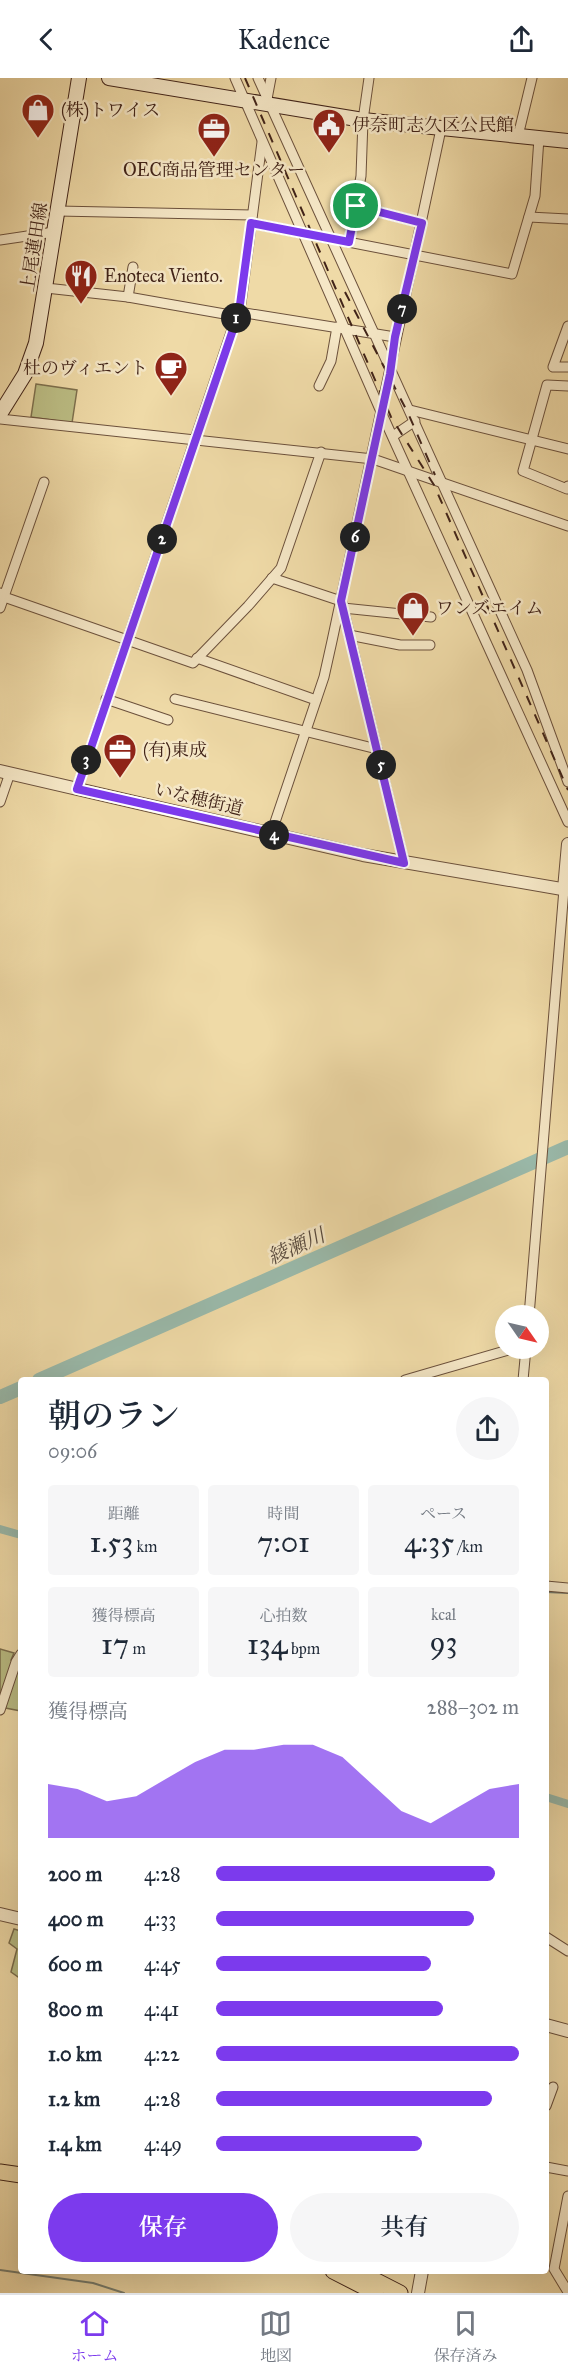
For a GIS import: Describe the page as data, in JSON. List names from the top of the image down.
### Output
{
  "streets": {
    "main road": ["上尾蓮田線"],
    "street": ["いな穂街道"]
  },
  "water": ["綾瀬川"],
  "places": {
    "shop": ["(株)トワイス", "ワンズエイム"],
    "public building": ["伊奈町志久区公民館"],
    "office": ["OEC商品管理センター", "(有)東成"],
    "restaurant": ["Enoteca Viento."],
    "cafe": ["杜のヴィエント"]
  },
  "north": "bottom right",
  "page": {
    "header": "Kadence",
    "pins": [
      "7",
      "1",
      "6",
      "2",
      "3",
      "5",
      "4"
    ],
    "heading": ["朝のラン", "09:06"],
    "stats": [
      ["距離", "1.53 km"],
      ["時間", "7:01"],
      ["ペース", "4:35 /km"],
      ["獲得標高", "17 m"],
      ["心拍数", "134 bpm"],
      ["kcal", "93"]
    ],
    "chart": ["獲得標高", "288–302 m"],
    "list": [
      {
        "name": "200 m",
        "note": "4:28"
      },
      {
        "name": "400 m",
        "note": "4:33"
      },
      {
        "name": "600 m",
        "note": "4:45"
      },
      {
        "name": "800 m",
        "note": "4:41"
      },
      {
        "name": "1.0 km",
        "note": "4:22"
      },
      {
        "name": "1.2 km",
        "note": "4:28"
      },
      {
        "name": "1.4 km",
        "note": "4:49"
      }
    ],
    "buttons": ["保存", "共有"],
    "tabs": ["ホーム", "地図", "保存済み"]
  }
}
